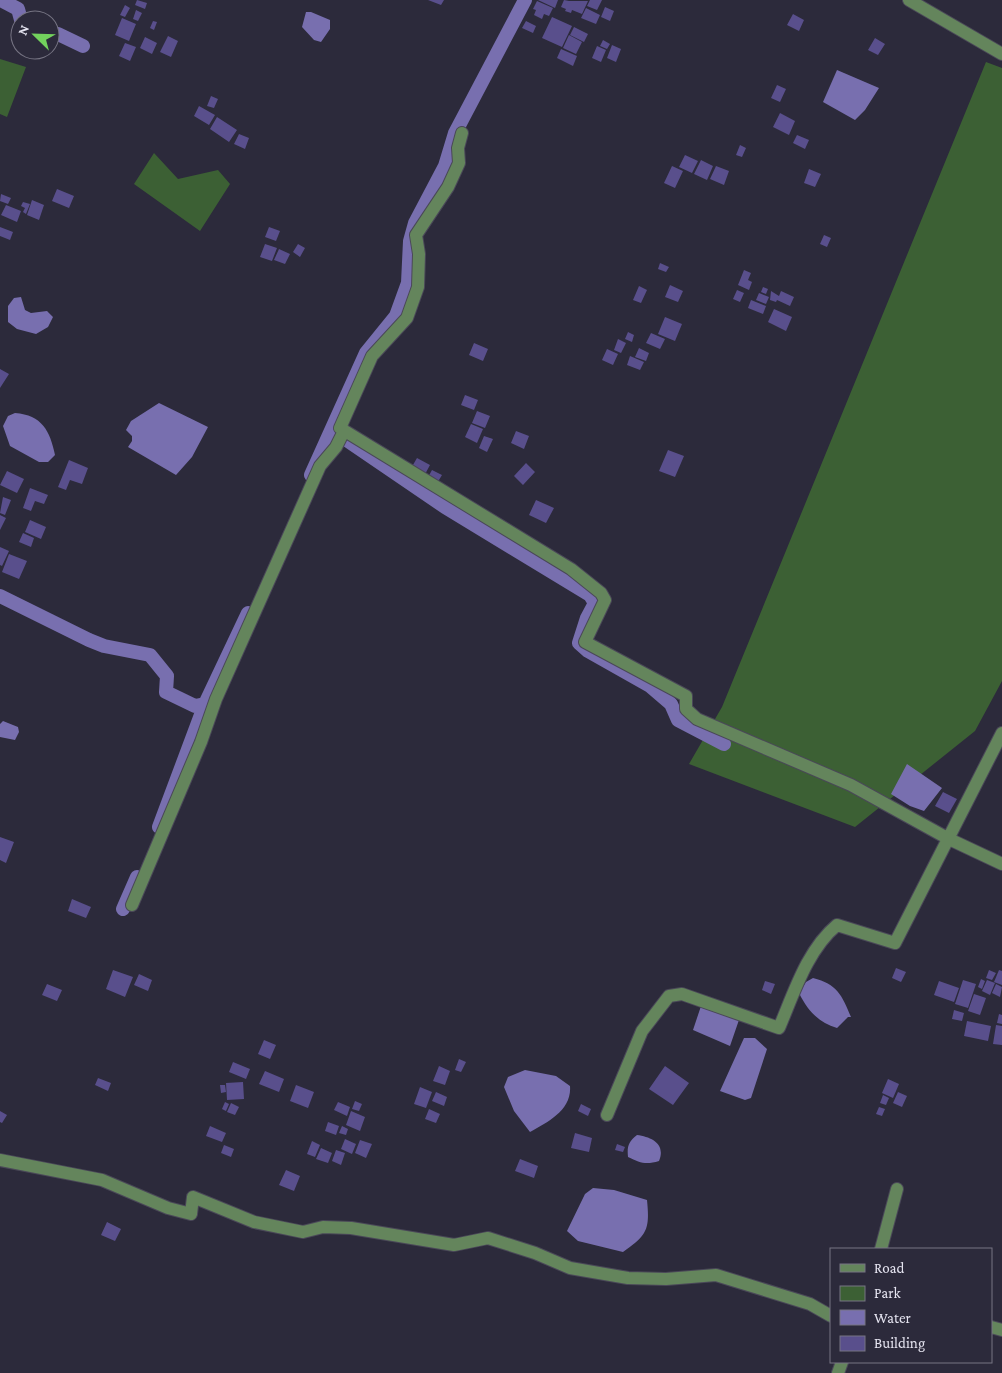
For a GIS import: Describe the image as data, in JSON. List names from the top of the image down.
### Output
{
  "legend": [
    "Road",
    "Park",
    "Water",
    "Building"
  ],
  "north": "top left"
}
